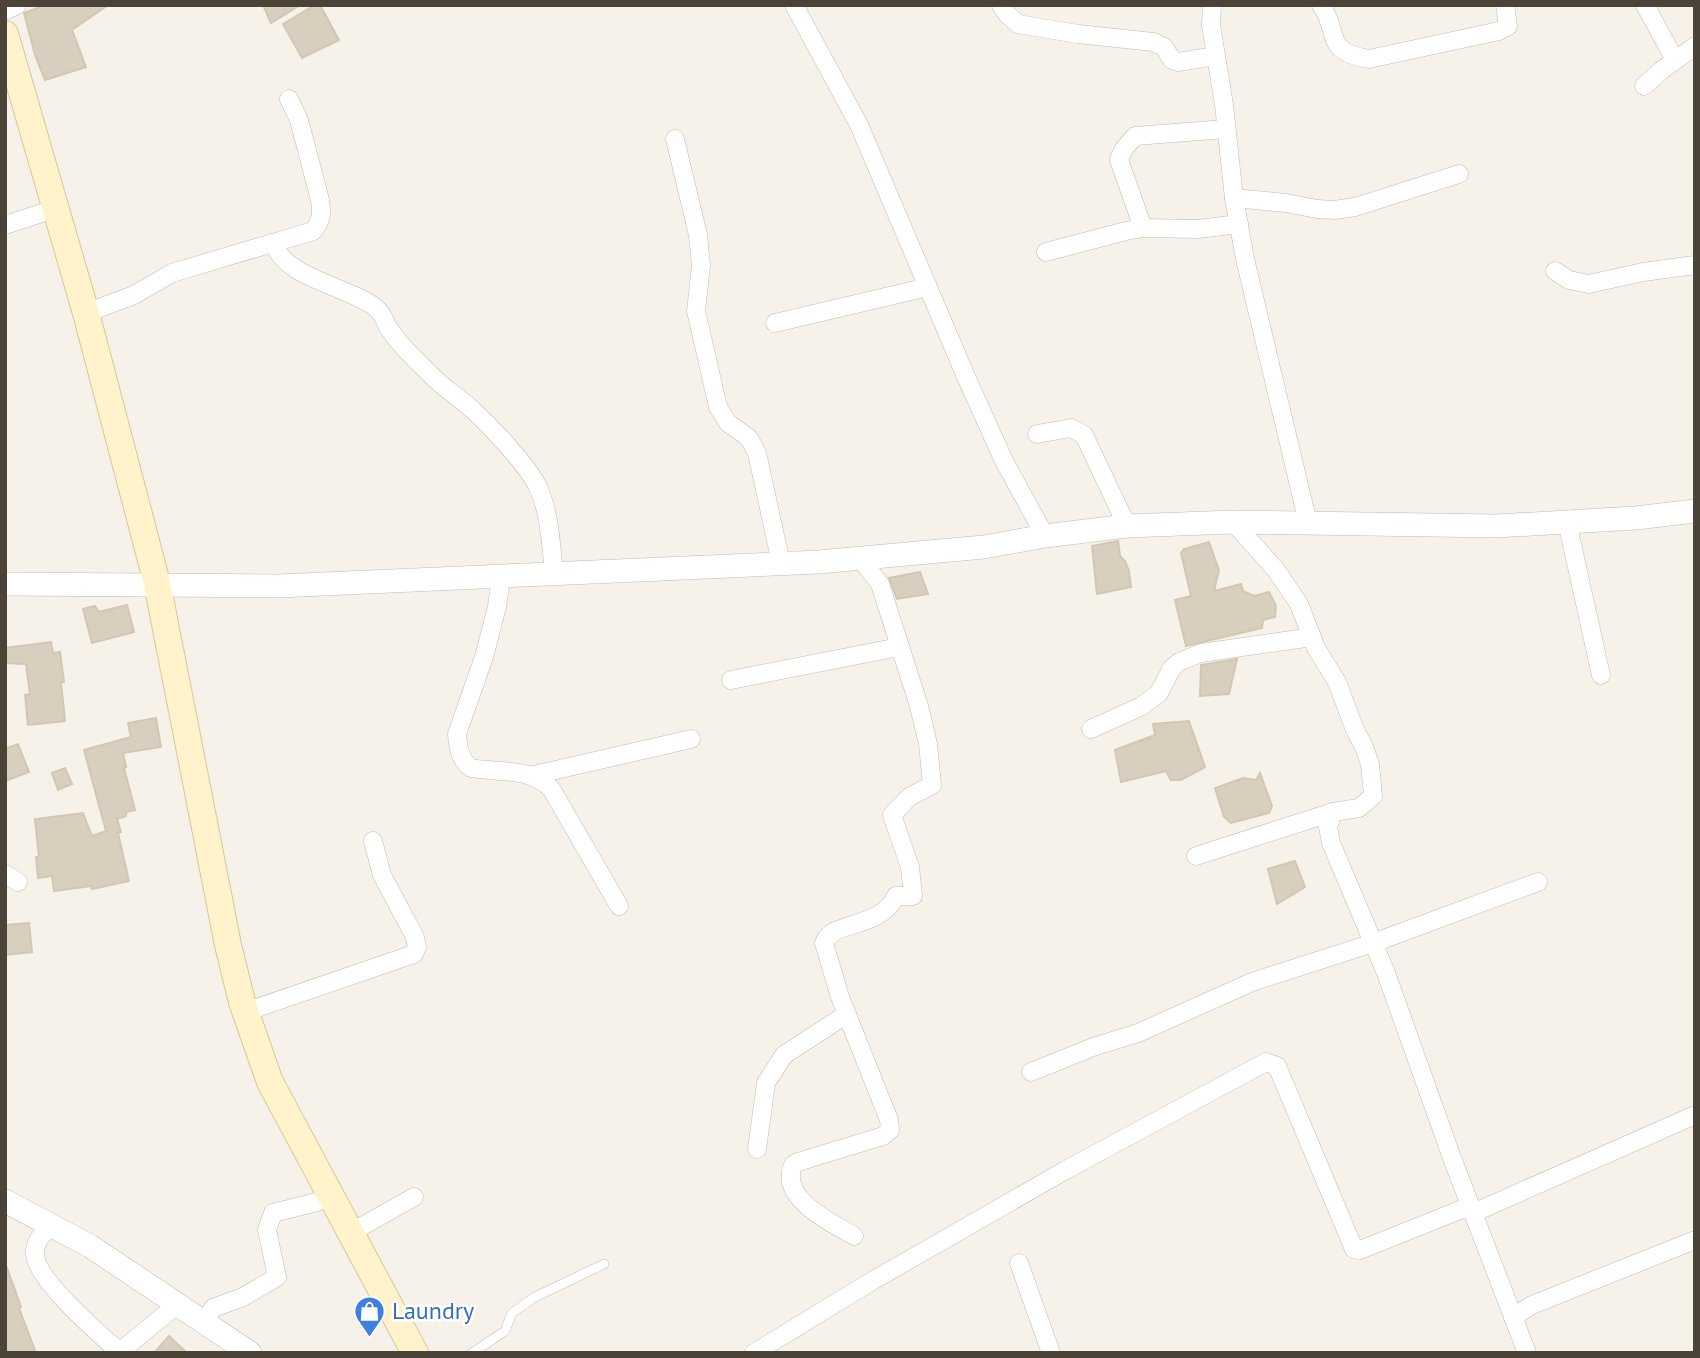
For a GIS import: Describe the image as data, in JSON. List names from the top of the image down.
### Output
{
  "places": {
    "shop": ["Laundry"]
  }
}
